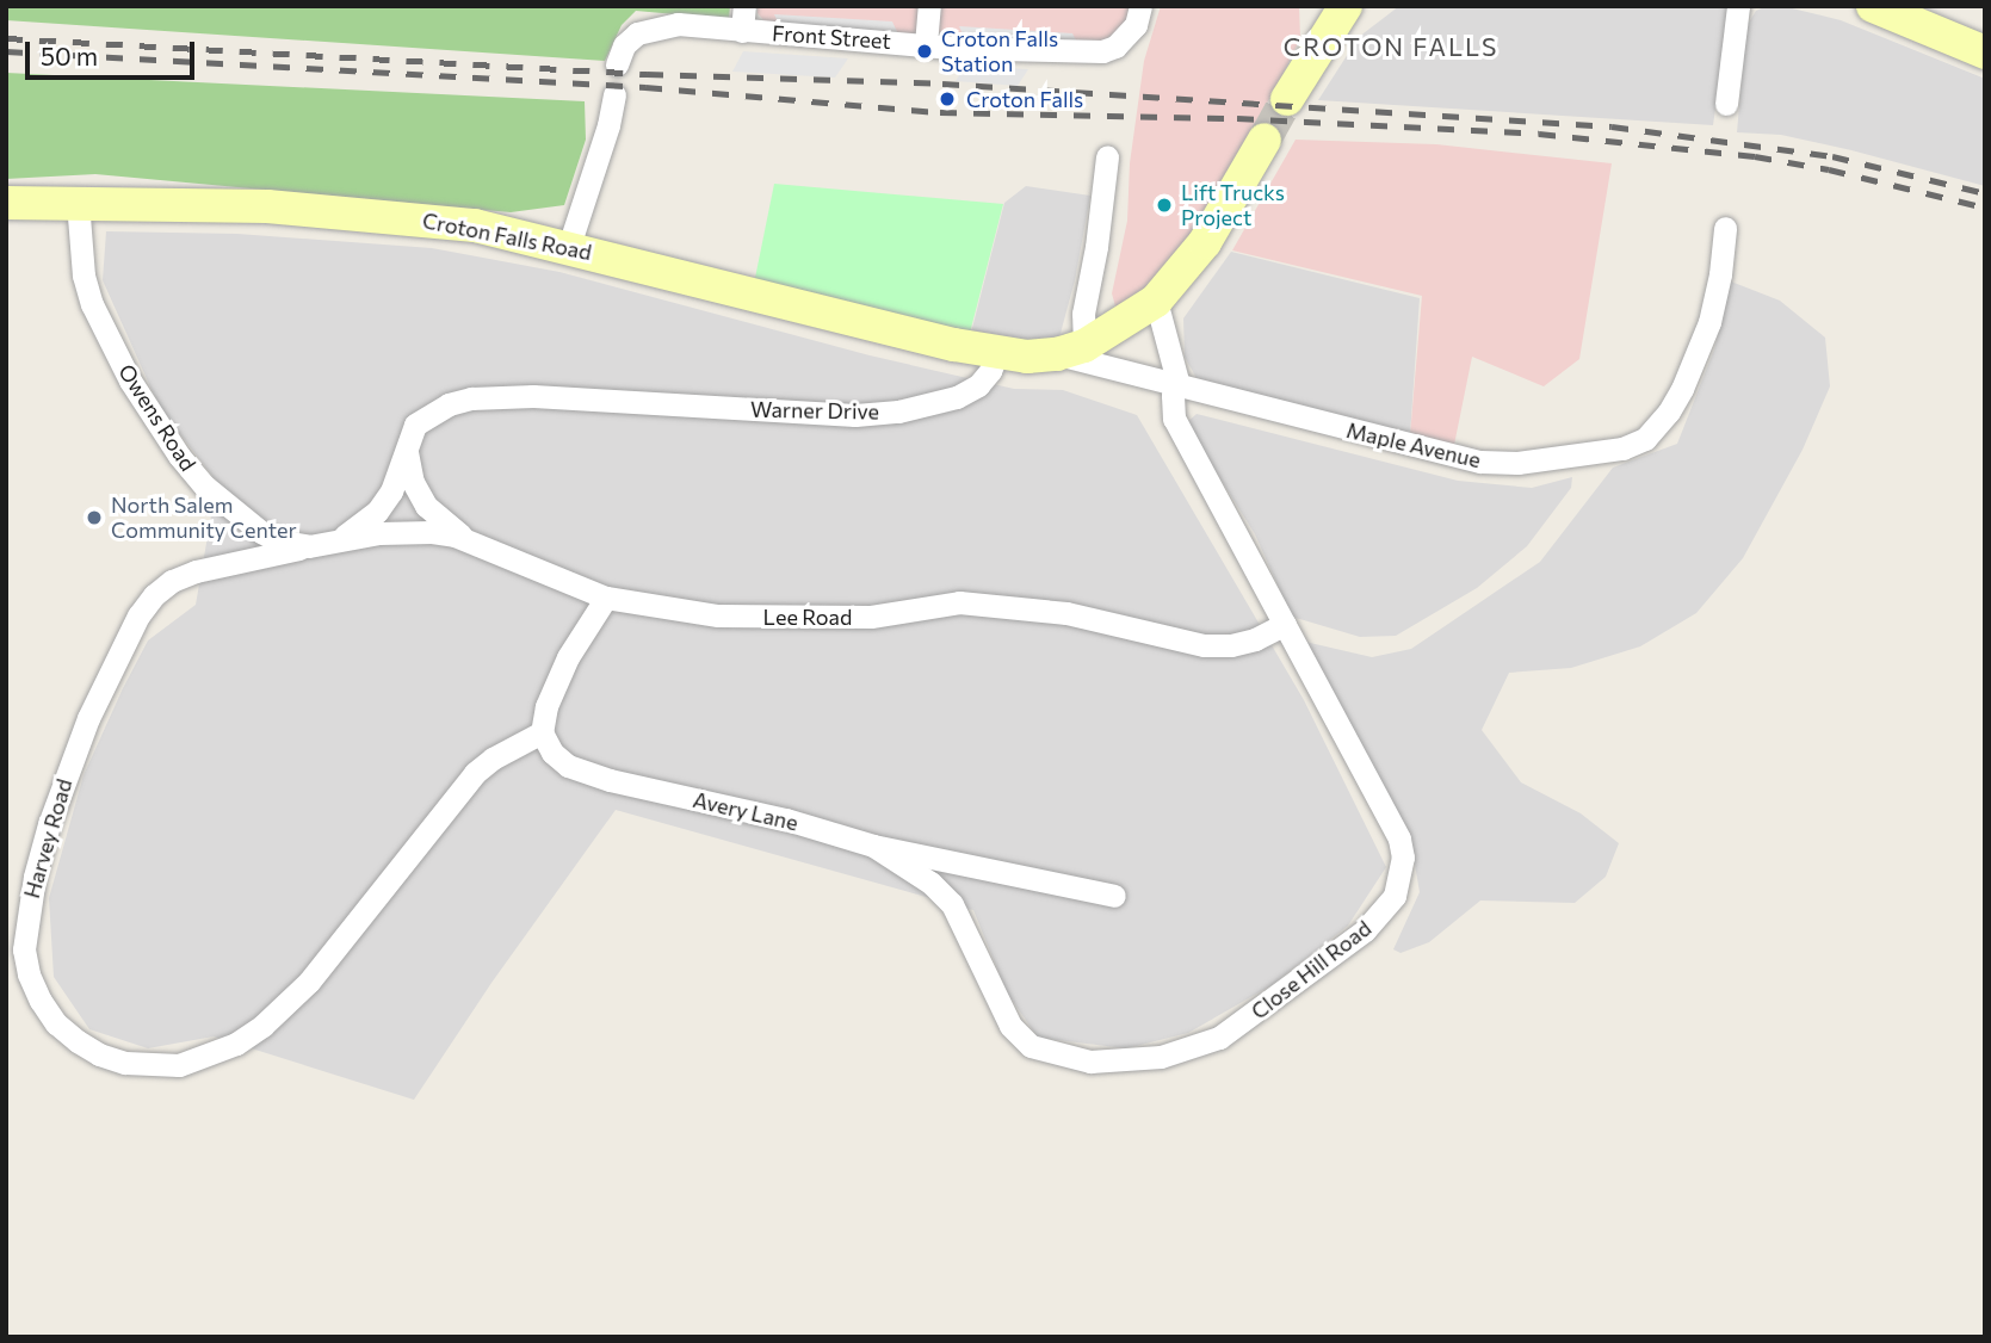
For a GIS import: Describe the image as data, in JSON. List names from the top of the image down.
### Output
{
  "streets": {
    "main road": ["Croton Falls Road"],
    "street": [
      "Front Street",
      "Warner Drive",
      "Owens Road",
      "Maple Avenue",
      "Lee Road",
      "Avery Lane",
      "Harvey Road",
      "Close Hill Road"
    ]
  },
  "crossings": [
    ["Croton Falls Road", "Warner Drive"],
    ["Croton Falls Road", "Owens Road"],
    ["Warner Drive", "Owens Road"],
    ["Warner Drive", "Lee Road"],
    ["Owens Road", "Lee Road"],
    ["Owens Road", "Harvey Road"],
    ["Maple Avenue", "Close Hill Road"],
    ["Lee Road", "Close Hill Road"],
    ["Avery Lane", "Harvey Road"],
    ["Avery Lane", "Close Hill Road"]
  ],
  "districts": ["CROTON FALLS"],
  "places": [
    "Croton Falls Station",
    "Croton Falls",
    "Lift Trucks Project",
    "North Salem Community Center"
  ],
  "scale_bar": "50 m"
}
